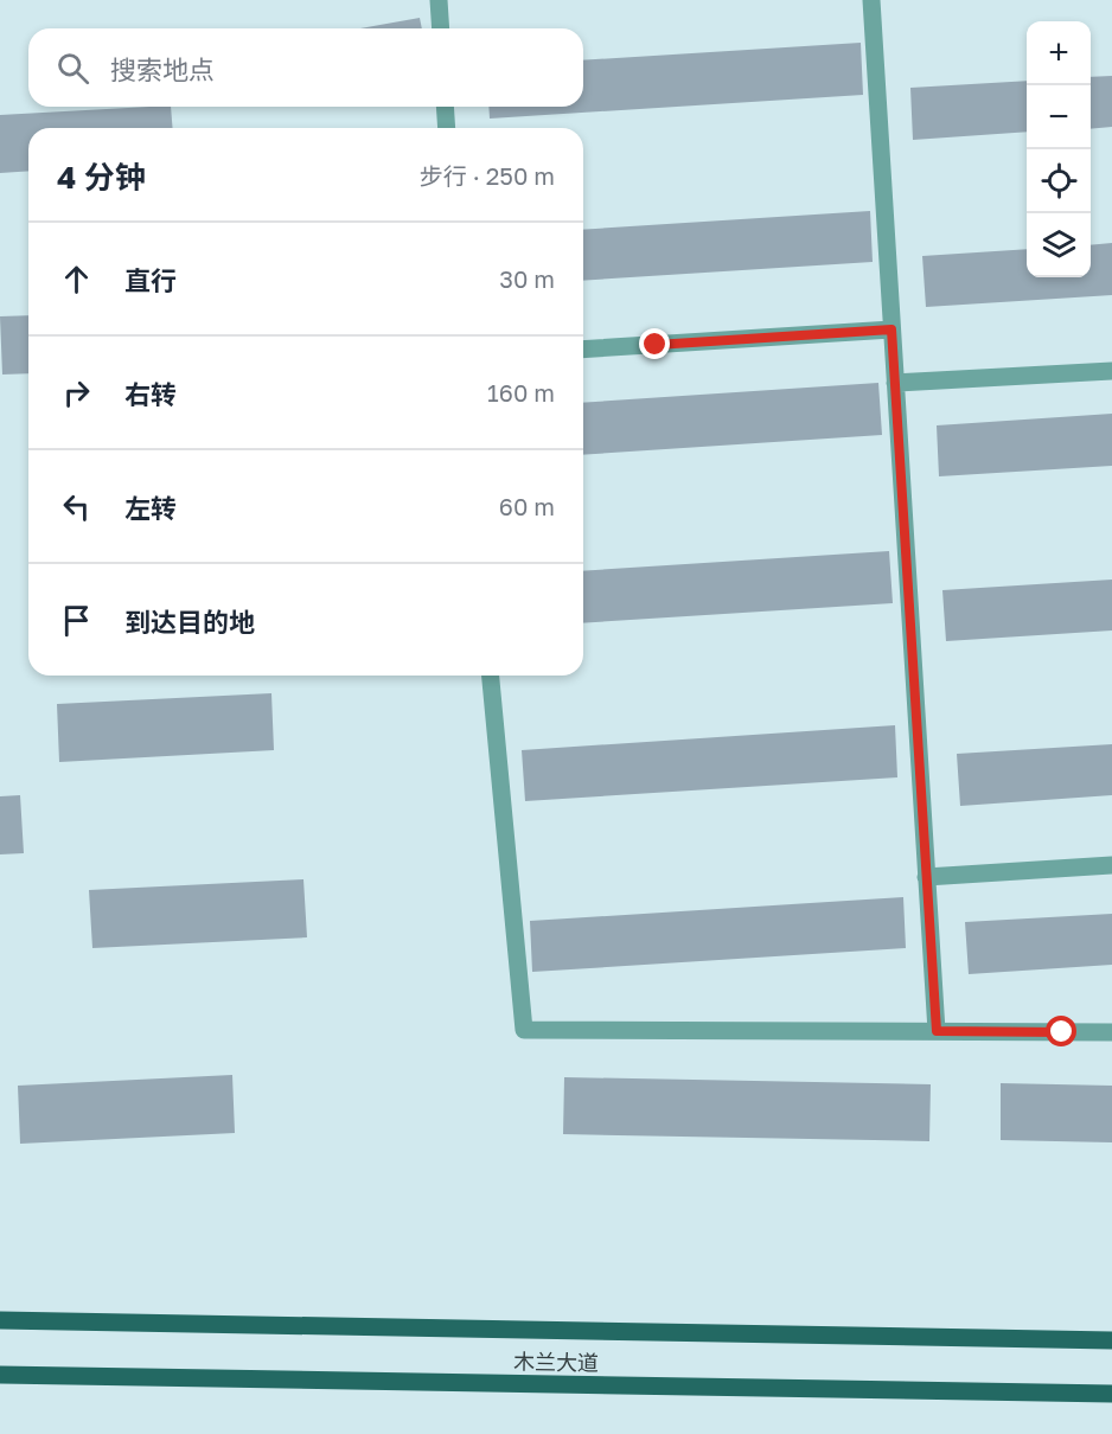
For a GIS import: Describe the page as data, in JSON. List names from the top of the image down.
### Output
{
  "streets": {
    "main road": ["木兰大道"]
  },
  "page": {
    "map_buttons": ["+", "−"],
    "search": "搜索地点",
    "heading": ["4 分钟", "步行 · 250 m"],
    "list": [
      ["直行", "30 m"],
      ["右转", "160 m"],
      ["左转", "60 m"],
      "到达目的地"
    ]
  }
}
